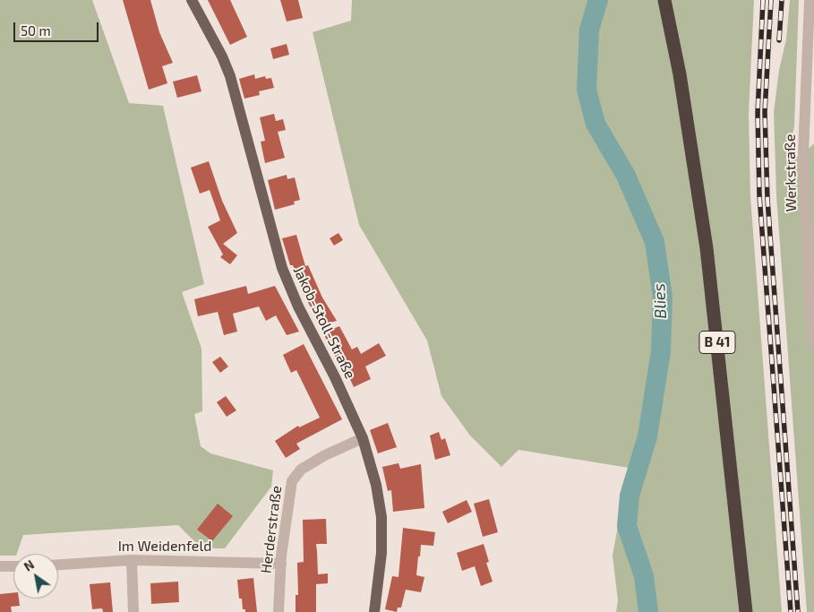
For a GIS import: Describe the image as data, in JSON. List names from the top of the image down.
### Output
{
  "streets": {
    "highway": ["B 41"],
    "main road": ["Jakob-Stoll-Straße"],
    "street": ["Werkstraße", "Herderstraße", "Im Weidenfeld"]
  },
  "crossings": [
    ["Jakob-Stoll-Straße", "Herderstraße"],
    ["Herderstraße", "Im Weidenfeld"]
  ],
  "water": ["Blies"],
  "scale_bar": "50 m",
  "north": "top left"
}
